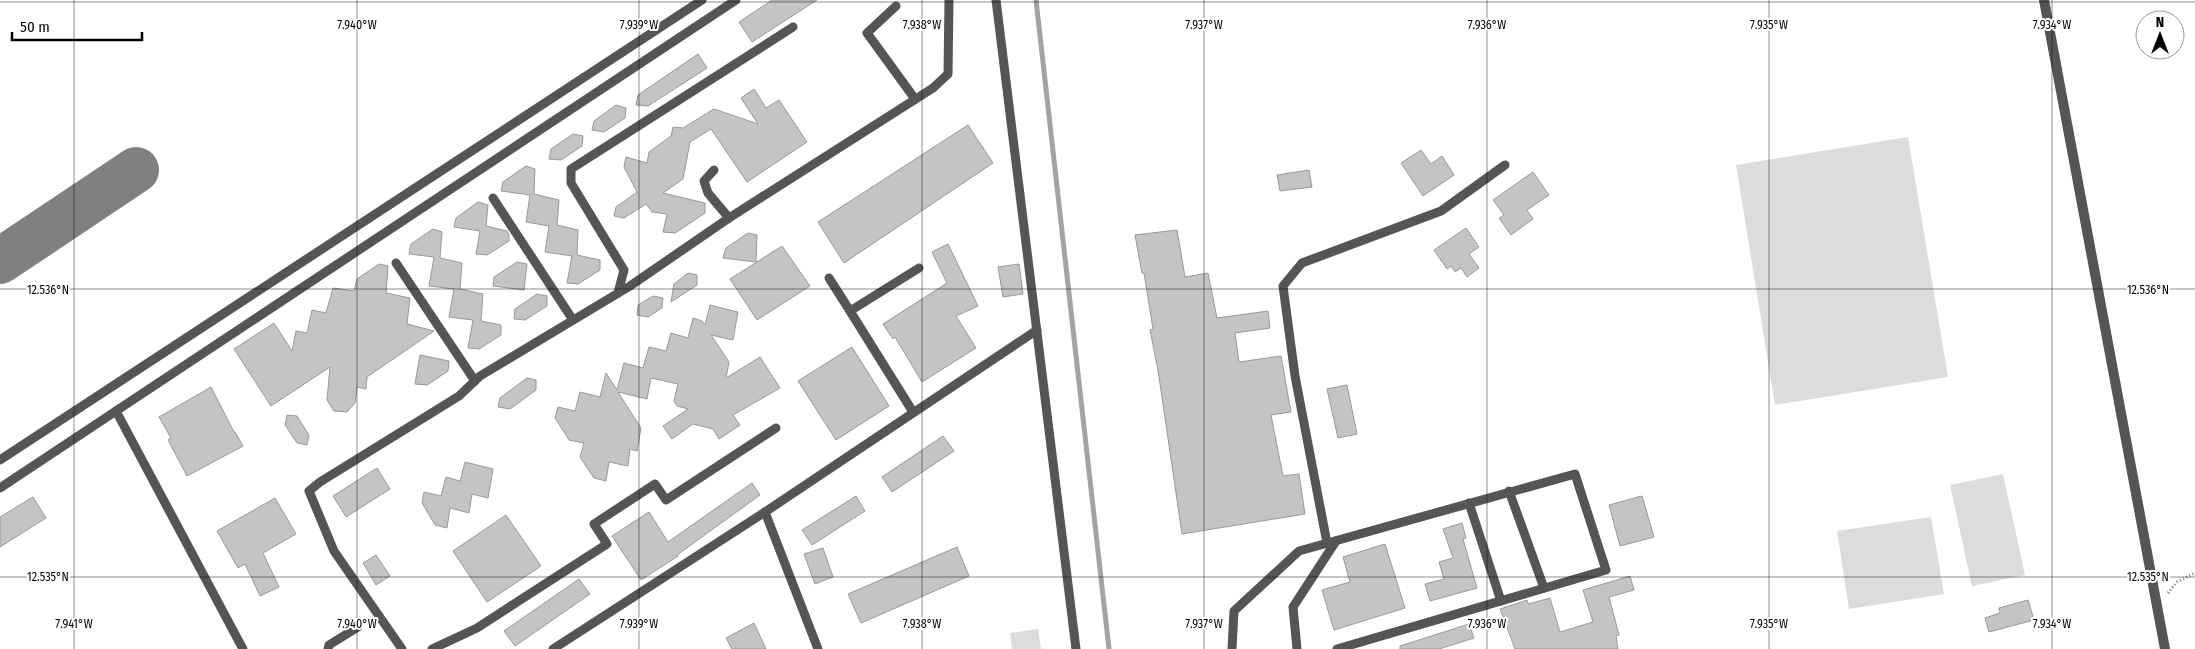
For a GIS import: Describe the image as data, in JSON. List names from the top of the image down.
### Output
{
  "scale_bar": "50 m",
  "north": "top",
  "coordinates": [
    "7.940°W",
    "7.939°W",
    "7.938°W",
    "7.937°W",
    "7.936°W",
    "7.935°W",
    "7.934°W",
    "12.536°N",
    "12.535°N",
    "7.941°W"
  ]
}
